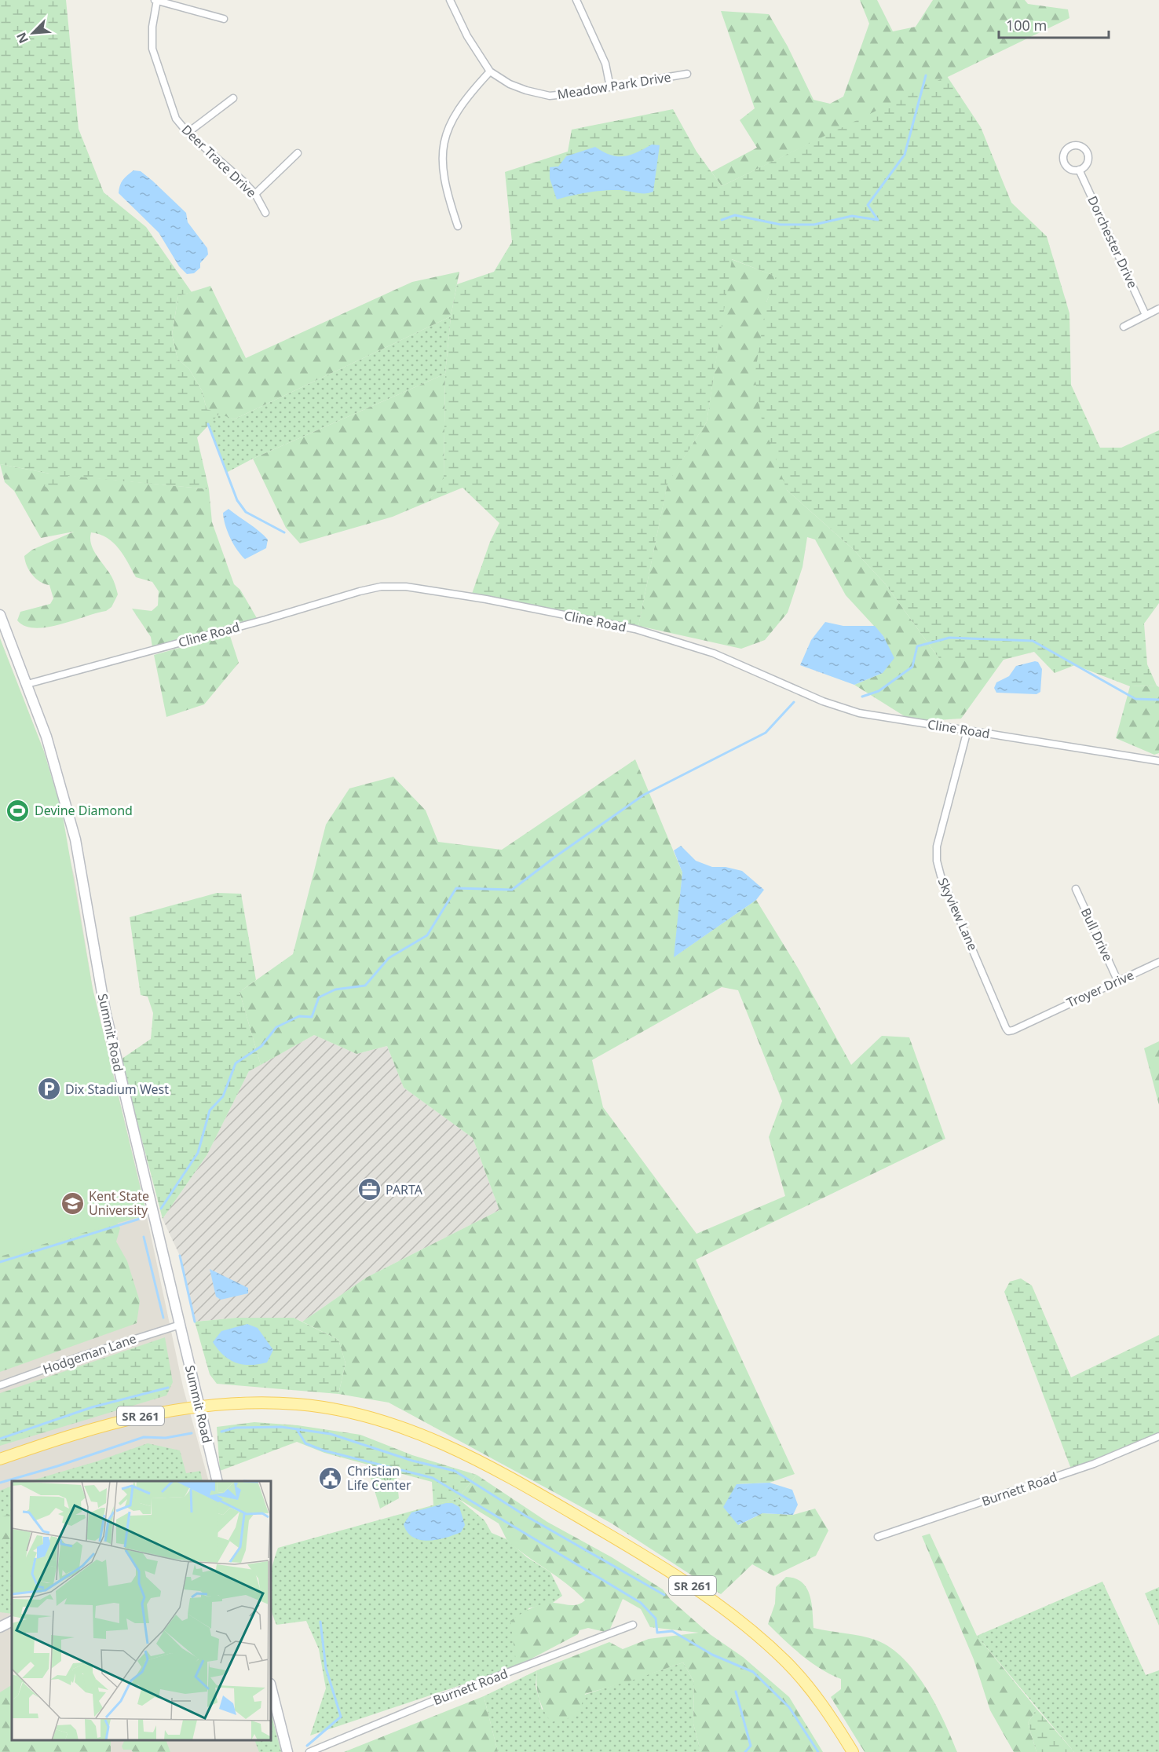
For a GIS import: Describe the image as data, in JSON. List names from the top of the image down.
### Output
{
  "streets": {
    "main road": ["SR 261"],
    "street": [
      "Meadow Park Drive",
      "Deer Trace Drive",
      "Dorchester Drive",
      "Cline Road",
      "Skyview Lane",
      "Bull Drive",
      "Troyer Drive",
      "Summit Road",
      "Hodgeman Lane",
      "Burnett Road"
    ]
  },
  "crossings": [
    ["Cline Road", "Skyview Lane"],
    ["Cline Road", "Summit Road"],
    ["Skyview Lane", "Troyer Drive"],
    ["Bull Drive", "Troyer Drive"],
    ["Summit Road", "Hodgeman Lane"],
    ["Summit Road", "SR 261"]
  ],
  "places": {
    "sports": ["Devine Diamond"],
    "parking": ["Dix Stadium West"],
    "office": ["PARTA"],
    "school or university": ["Kent State University"],
    "public building": ["Christian Life Center"]
  },
  "scale_bar": "100 m",
  "north": "bottom left"
}
